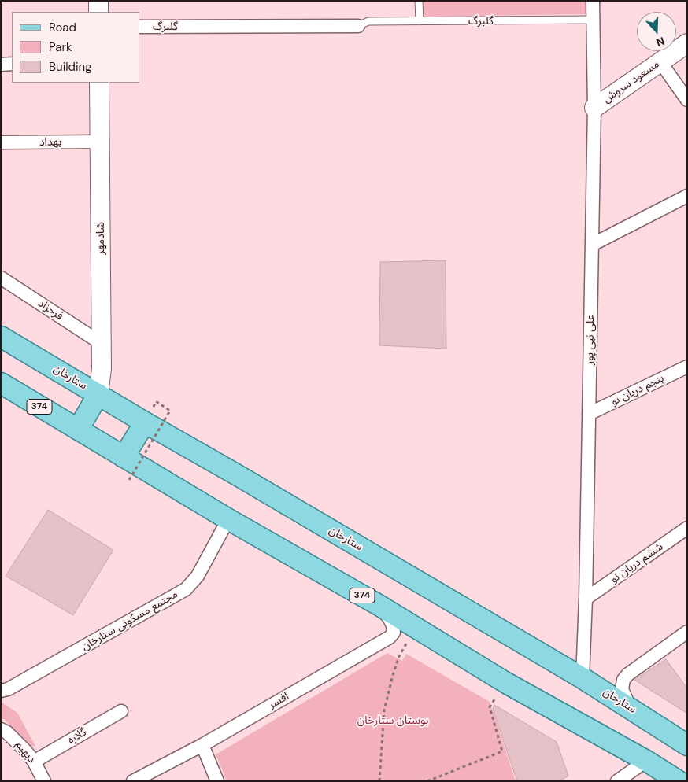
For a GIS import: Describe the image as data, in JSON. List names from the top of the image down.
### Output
{
  "streets": {
    "main road": [
      "مسعود سروش",
      "شادمهر",
      "ستارخان",
      "374"
    ],
    "street": [
      "گلبرگ",
      "بهداد",
      "فرحزاد",
      "علی نبی پور",
      "پنجم دریان‌ نو",
      "ششم دریان نو",
      "مجتمع مسکونی ستارخان",
      "افسر",
      "گلاره",
      "دیهیم"
    ]
  },
  "crossings": [
    ["گلبرگ", "علی نبی پور"],
    ["مسعود سروش", "علی نبی پور"],
    ["بهداد", "شادمهر"],
    ["شادمهر", "فرحزاد"],
    ["شادمهر", "ستارخان"],
    ["علی نبی پور", "ستارخان"],
    ["علی نبی پور", "پنجم دریان‌ نو"],
    ["علی نبی پور", "ششم دریان نو"],
    ["374", "مجتمع مسکونی ستارخان"],
    ["374", "افسر"],
    ["گلاره", "دیهیم"]
  ],
  "parks": ["بوستان ستارخان"],
  "legend": ["Road", "Park", "Building"],
  "north": "bottom"
}
